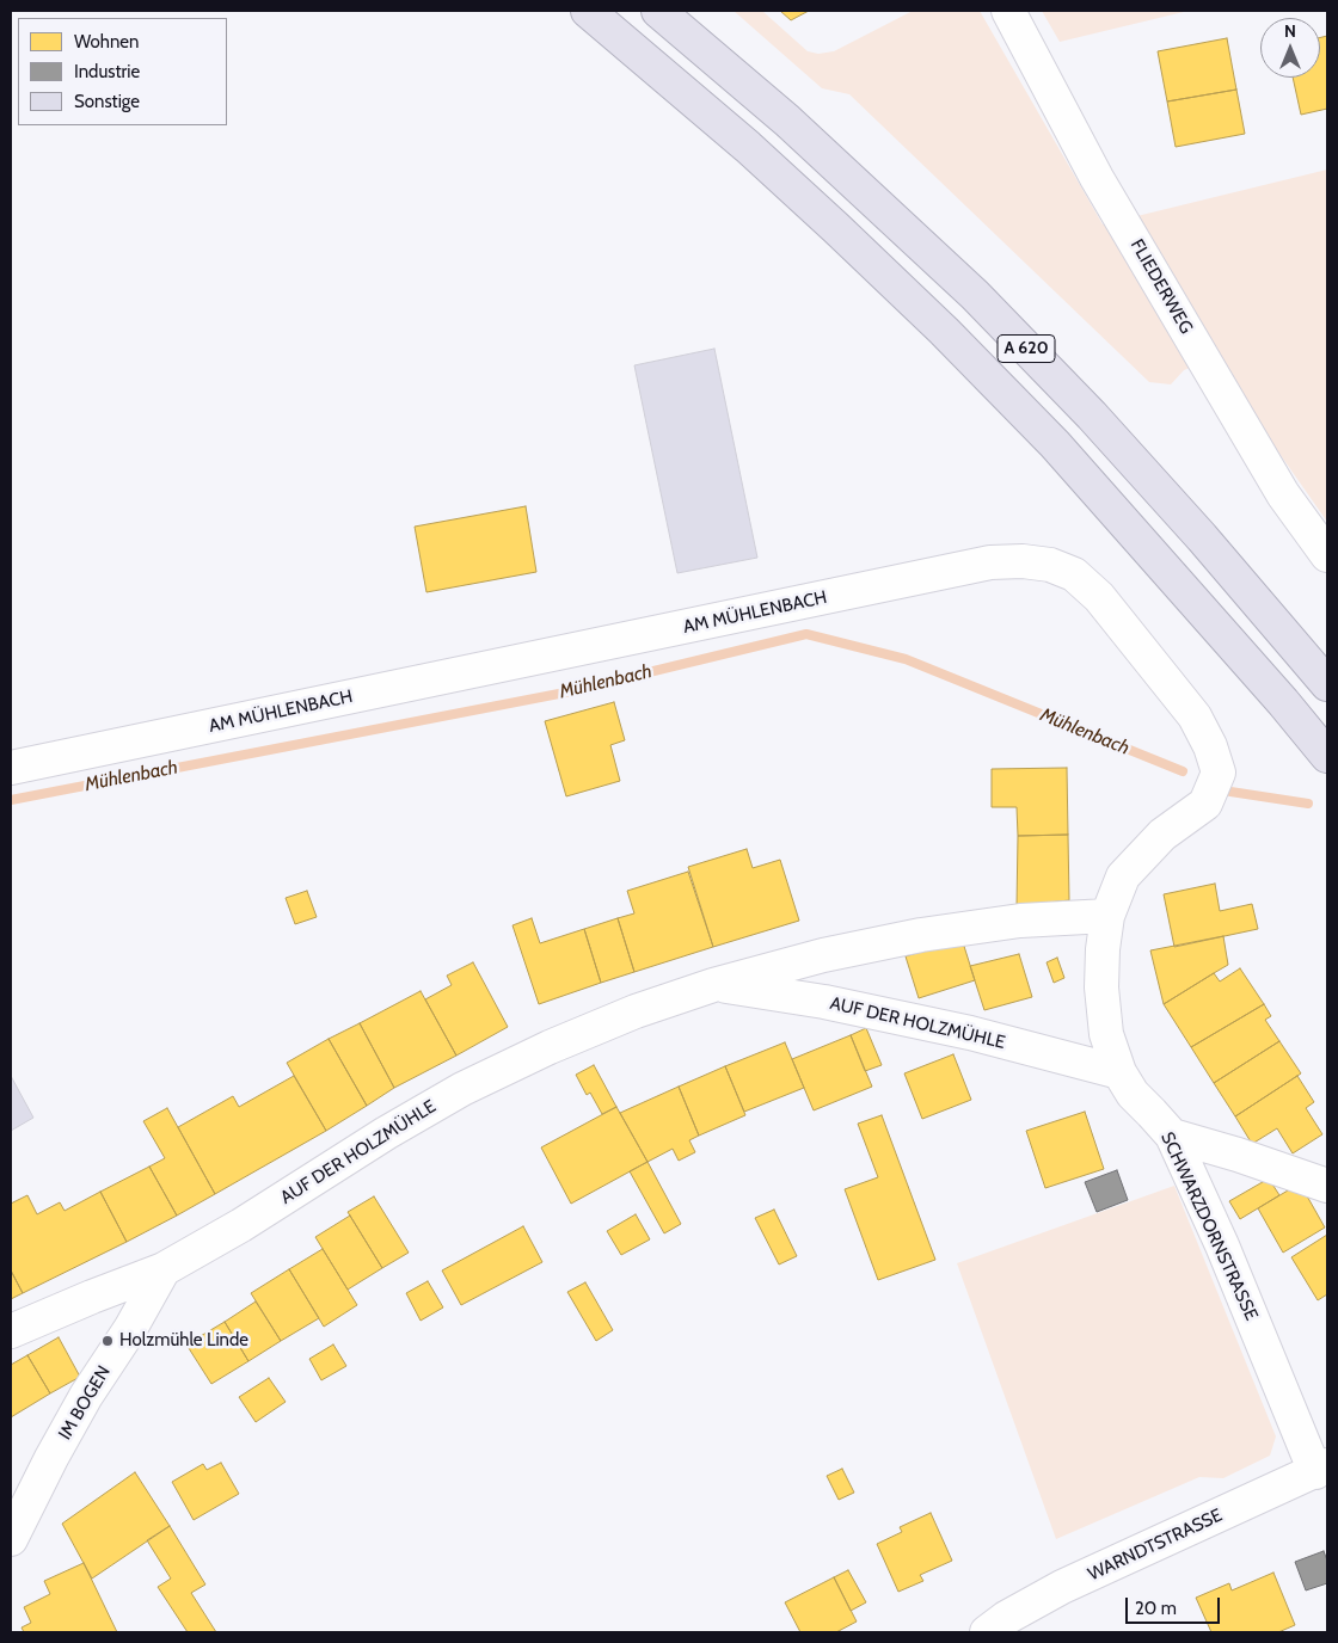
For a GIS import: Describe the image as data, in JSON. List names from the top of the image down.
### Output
{
  "streets": {
    "highway": ["A 620"],
    "street": [
      "FLIEDERWEG",
      "AM MÜHLENBACH",
      "AUF DER HOLZMÜHLE",
      "SCHWARZDORNSTRASSE",
      "IM BOGEN",
      "WARNDTSTRASSE"
    ]
  },
  "crossings": [
    ["AM MÜHLENBACH", "AUF DER HOLZMÜHLE"],
    ["AM MÜHLENBACH", "SCHWARZDORNSTRASSE"],
    ["AUF DER HOLZMÜHLE", "SCHWARZDORNSTRASSE"],
    ["AUF DER HOLZMÜHLE", "IM BOGEN"],
    ["SCHWARZDORNSTRASSE", "WARNDTSTRASSE"]
  ],
  "water": ["Mühlenbach"],
  "places": ["Holzmühle Linde"],
  "legend": ["Wohnen", "Industrie", "Sonstige"],
  "scale_bar": "20 m",
  "north": "top"
}
